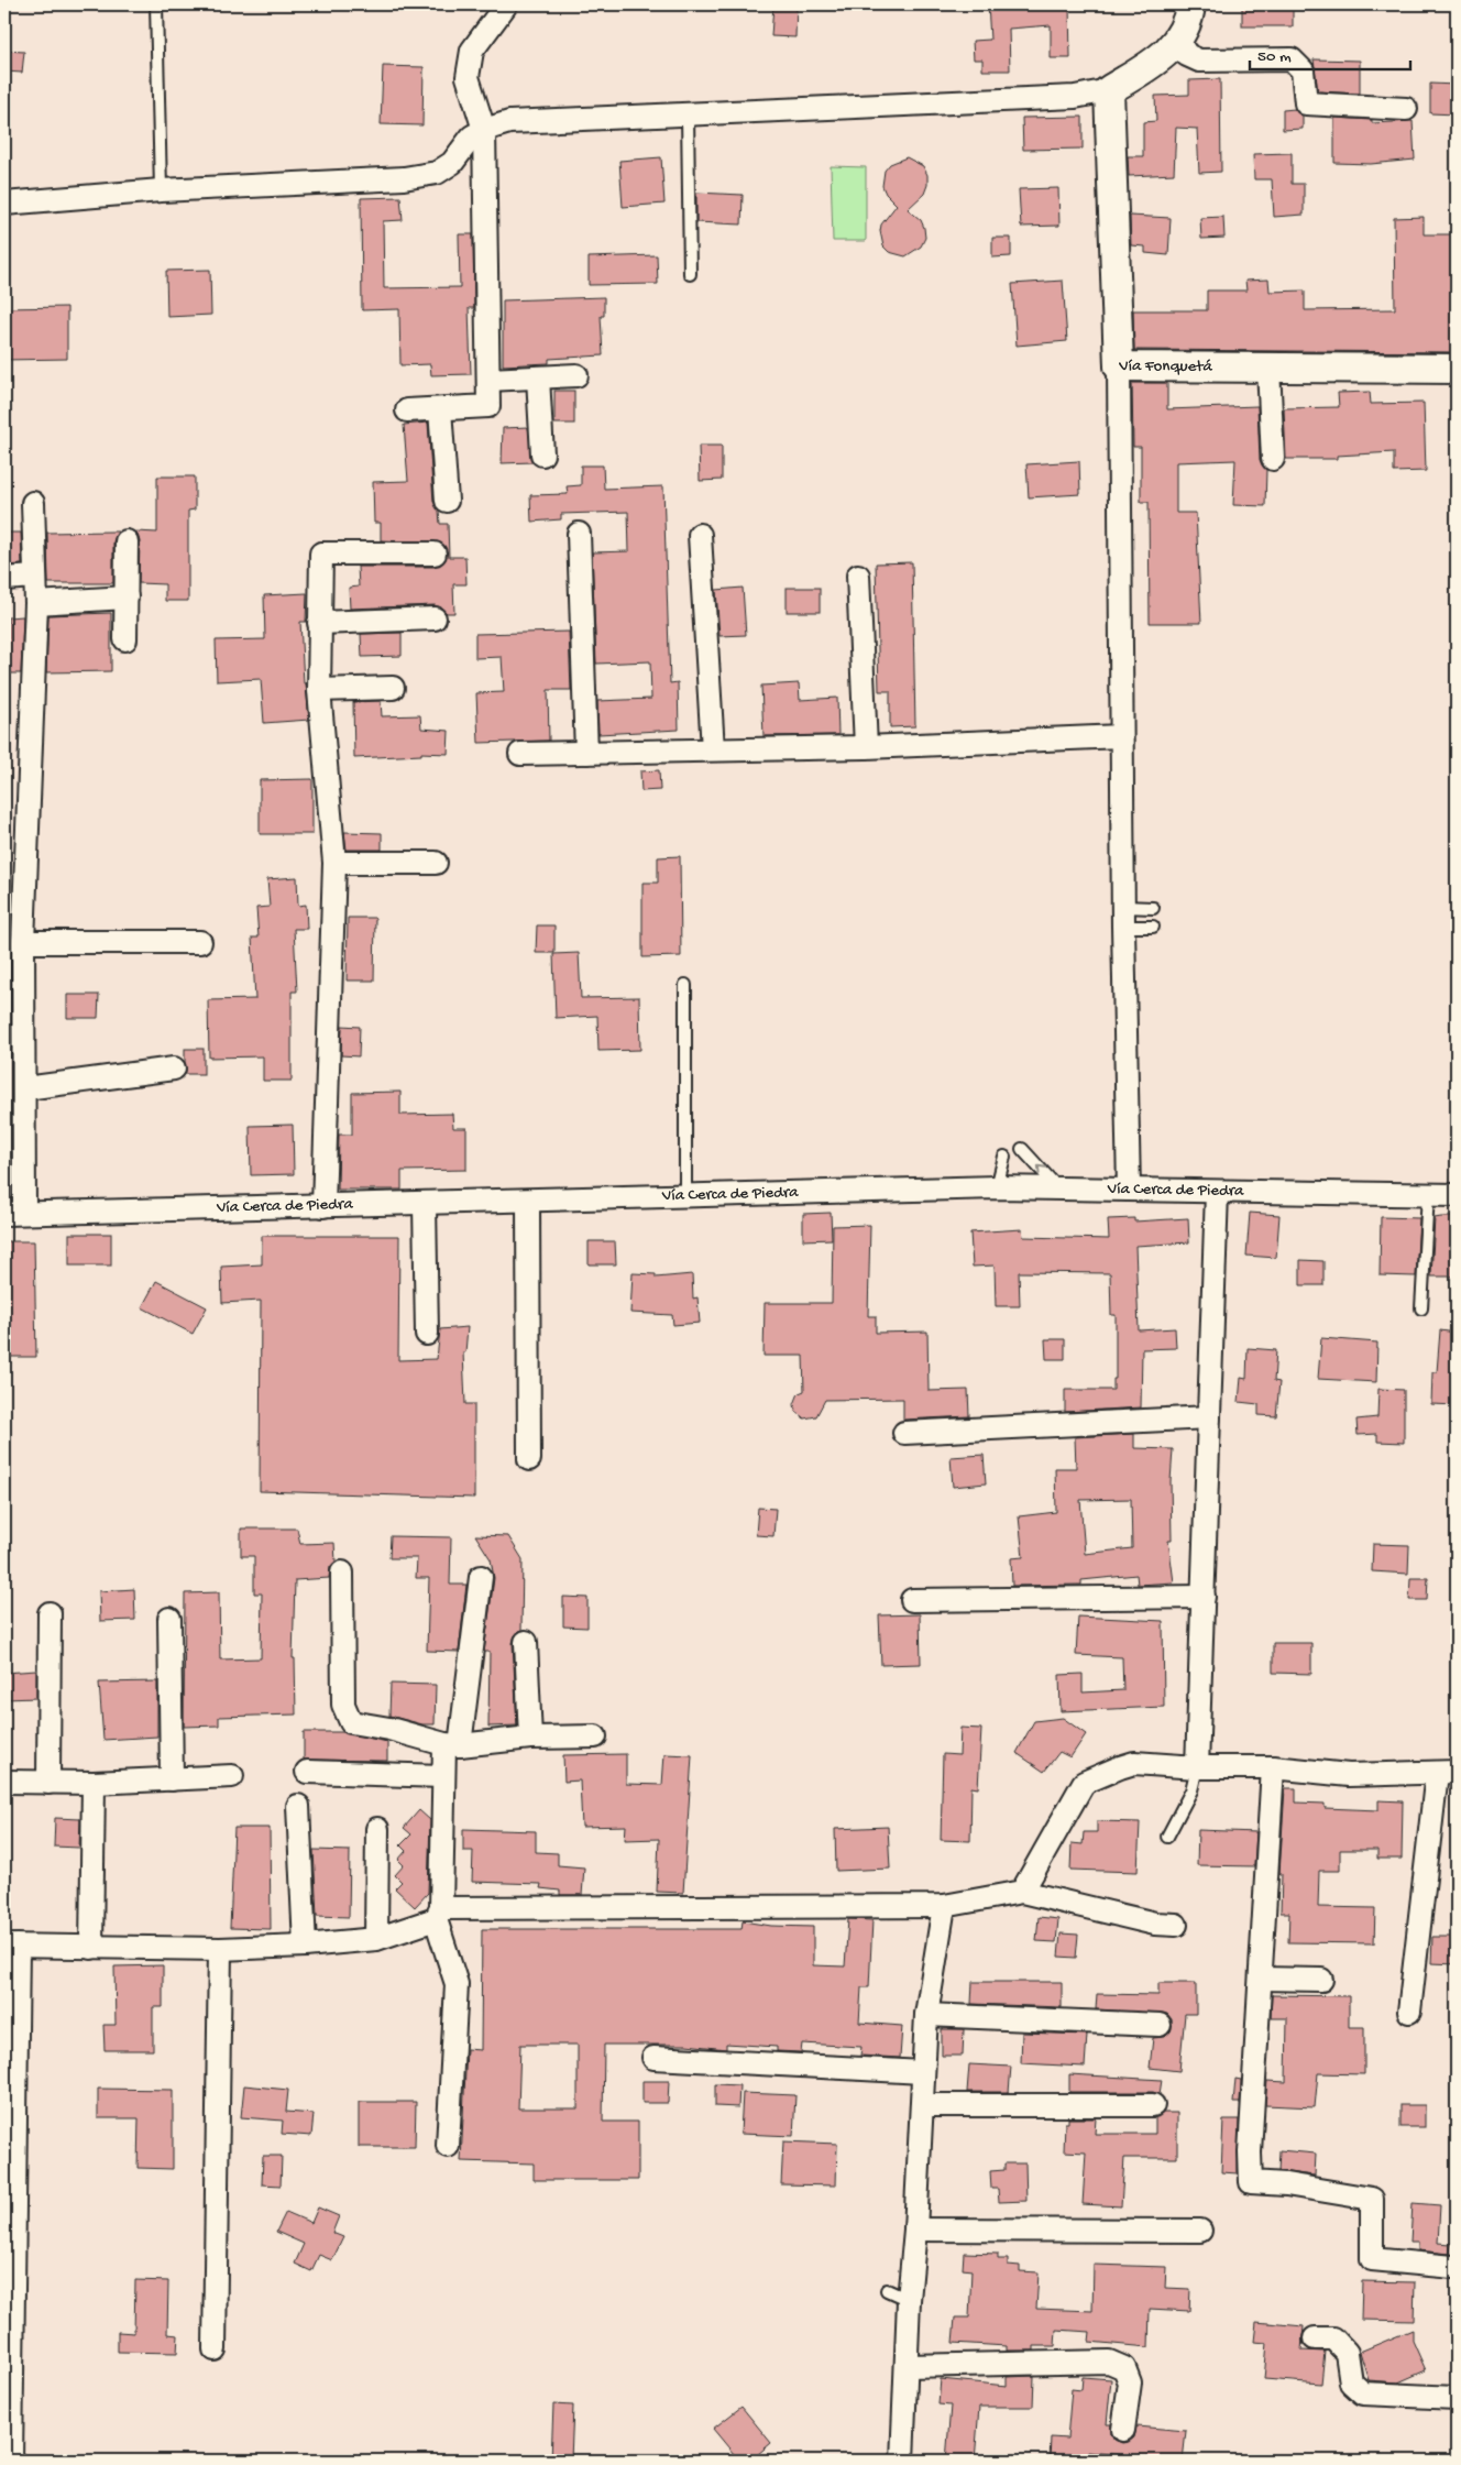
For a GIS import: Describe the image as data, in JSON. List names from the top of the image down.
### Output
{
  "streets": {
    "street": ["Vía Fonquetá", "Vía Cerca de Piedra"]
  },
  "scale_bar": "50 m"
}
